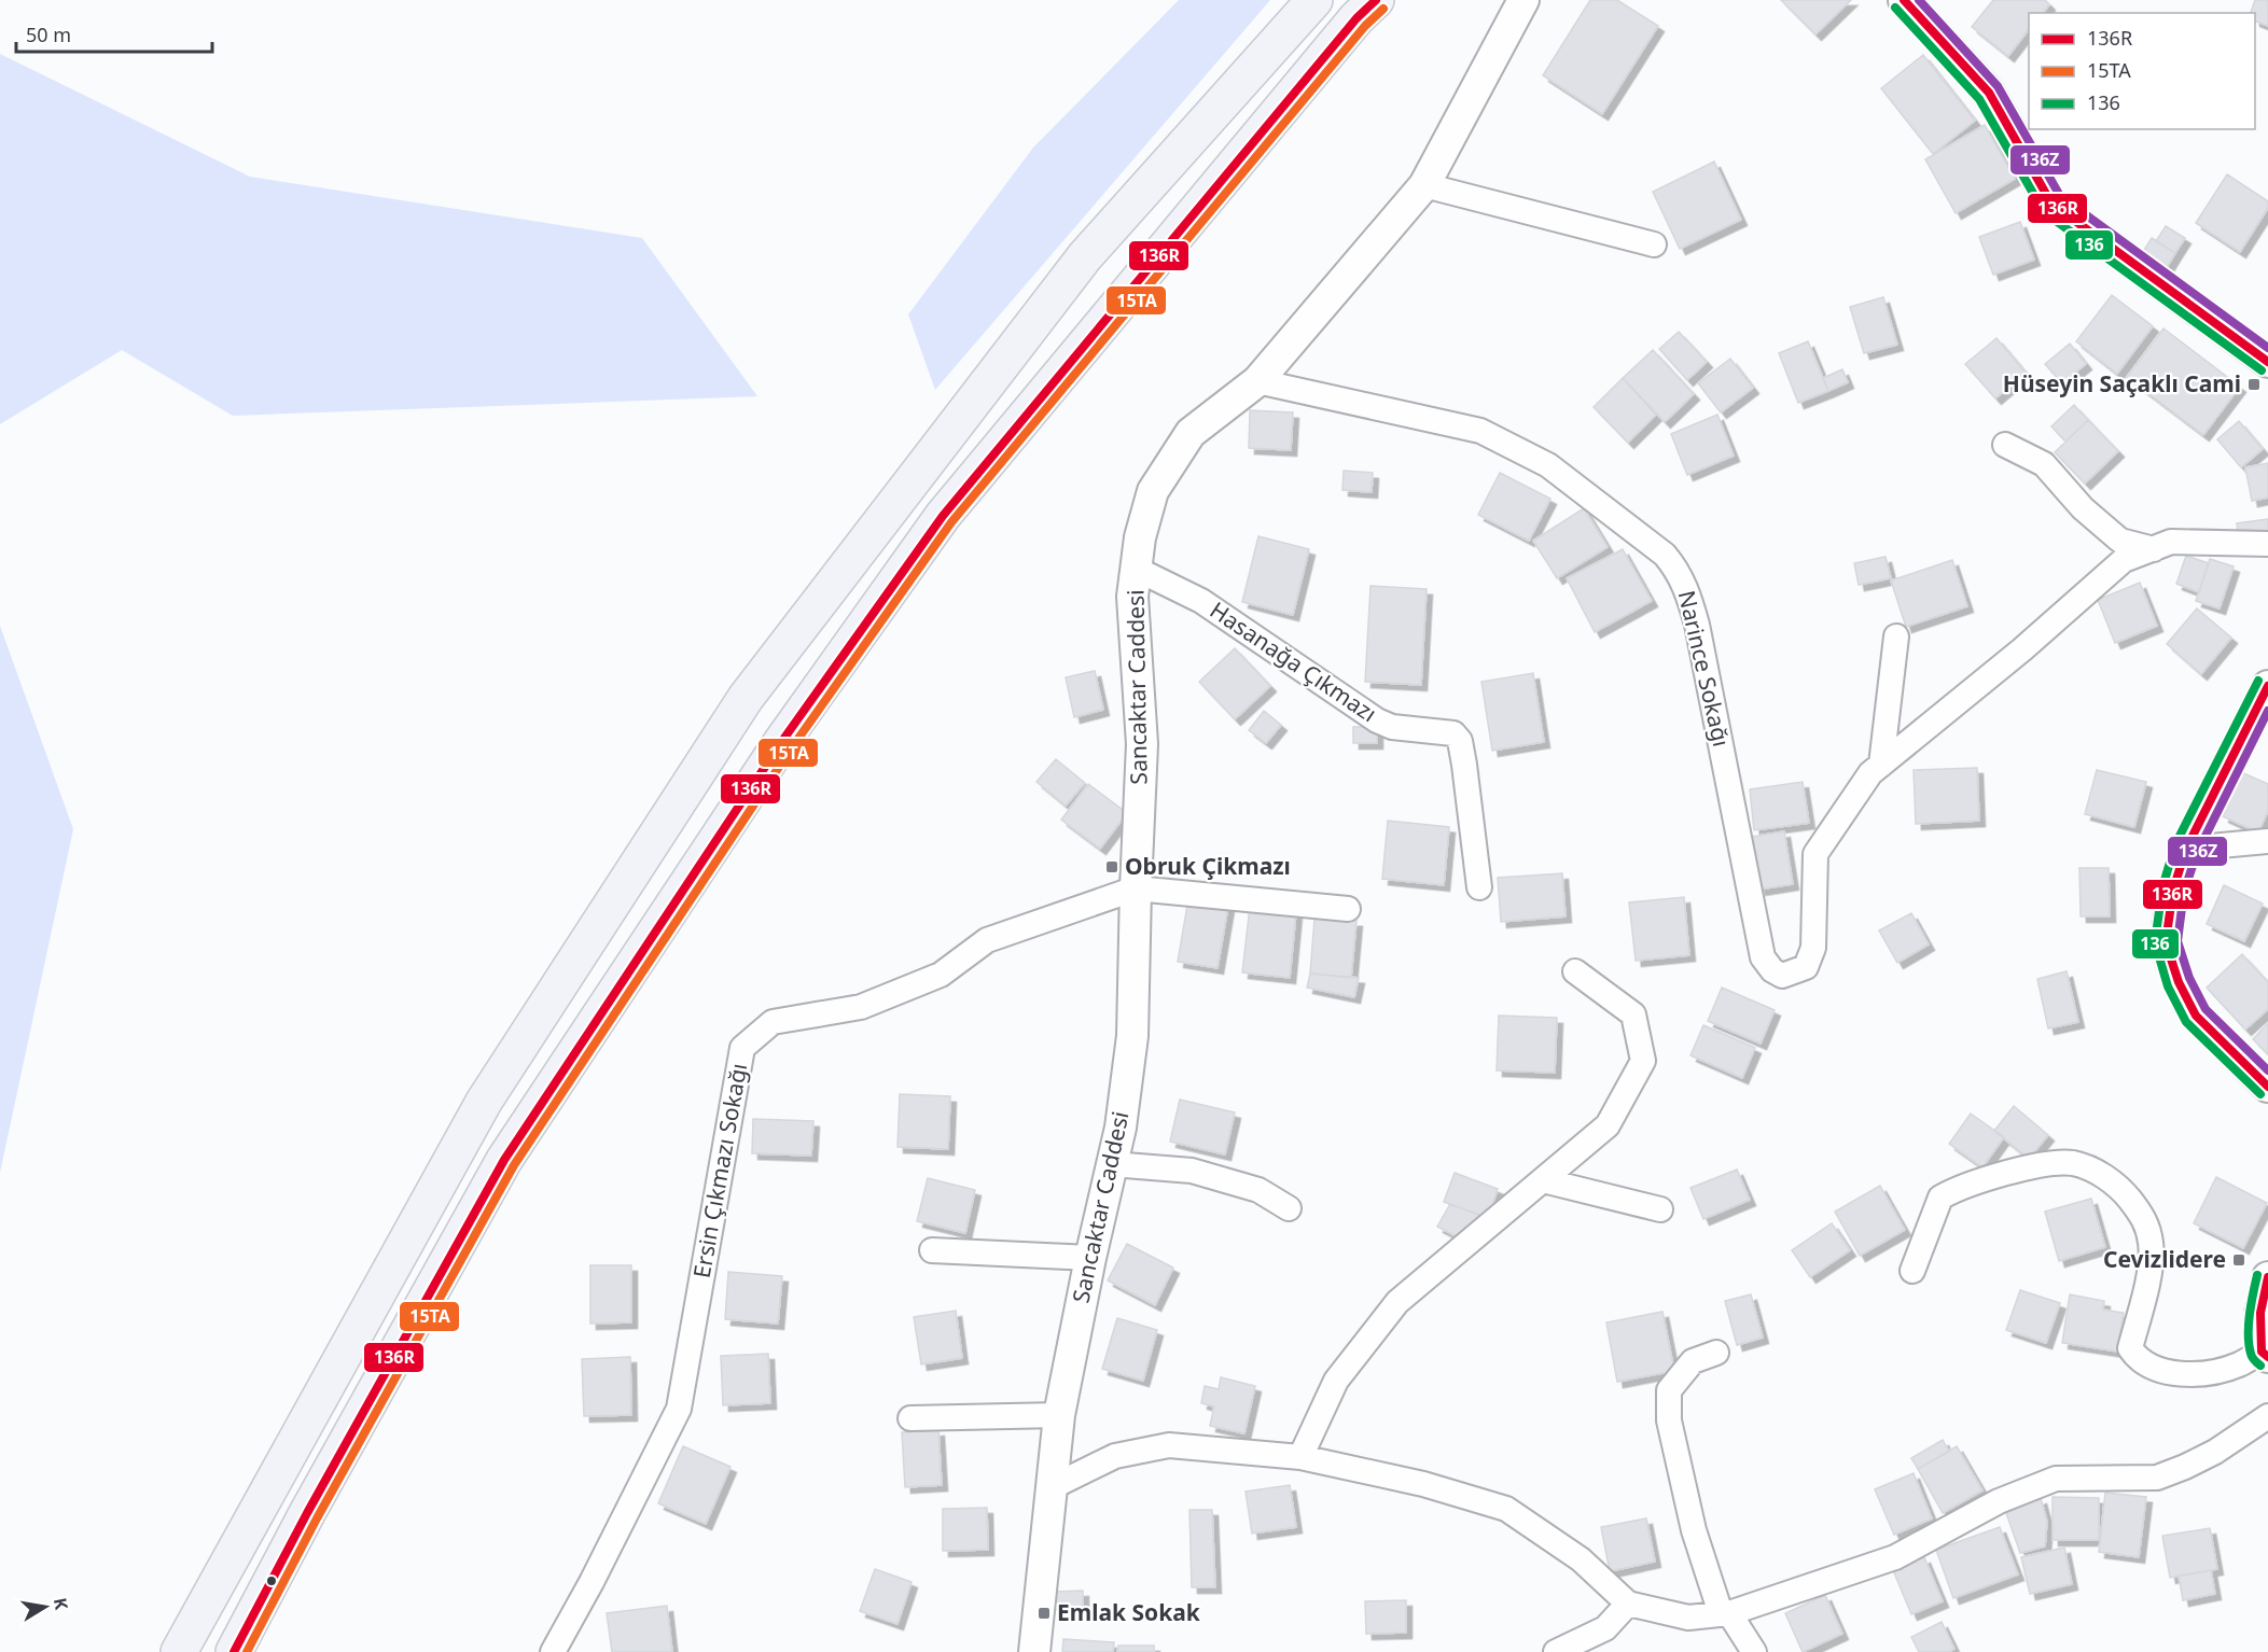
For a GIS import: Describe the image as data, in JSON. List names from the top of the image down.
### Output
{
  "streets": {
    "street": [
      "Hasanağa Çıkmazı",
      "Narince Sokağı",
      "Sancaktar Caddesi",
      "Ersin Çıkmazı Sokağı"
    ]
  },
  "crossings": [
    ["Hasanağa Çıkmazı", "Sancaktar Caddesi"],
    ["Narince Sokağı", "Sancaktar Caddesi"],
    ["Sancaktar Caddesi", "Ersin Çıkmazı Sokağı"]
  ],
  "places": {
    "transit": [
      "Hüseyin Saçaklı Cami",
      "Obruk Çikmazı",
      "Cevizlidere",
      "Emlak Sokak"
    ]
  },
  "lines": [
    "transit line 136R",
    "transit line 136Z",
    "transit line 136",
    "transit line 15TA"
  ],
  "legend": ["136R", "15TA", "136"],
  "scale_bar": "50 m",
  "north": "right"
}
